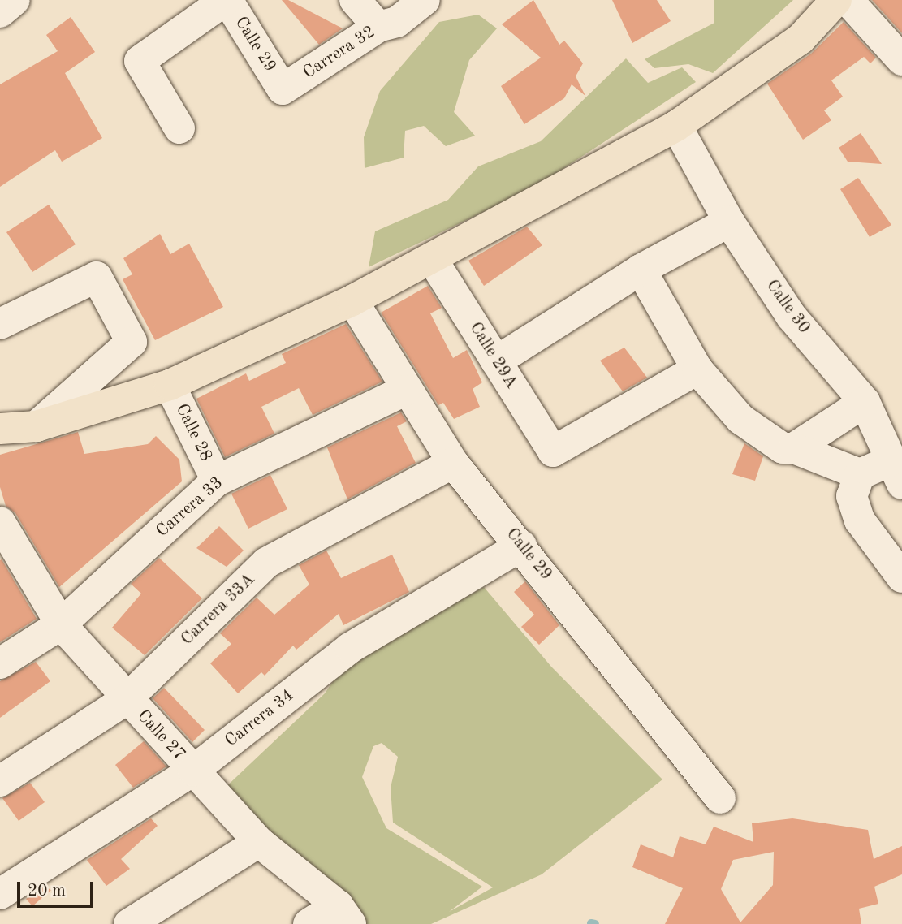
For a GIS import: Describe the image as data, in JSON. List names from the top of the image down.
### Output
{
  "streets": {
    "street": [
      "Calle 29",
      "Carrera 32",
      "Calle 30",
      "Calle 29A",
      "Calle 28",
      "Carrera 33",
      "Carrera 33A",
      "Carrera 34",
      "Calle 27"
    ]
  },
  "crossings": [
    ["Calle 29", "Carrera 32"],
    ["Calle 29", "Carrera 33"],
    ["Calle 29", "Carrera 33A"],
    ["Calle 29", "Carrera 34"],
    ["Calle 28", "Carrera 33"],
    ["Carrera 33", "Calle 27"],
    ["Carrera 33A", "Calle 27"],
    ["Carrera 34", "Calle 27"]
  ],
  "scale_bar": "20 m"
}
